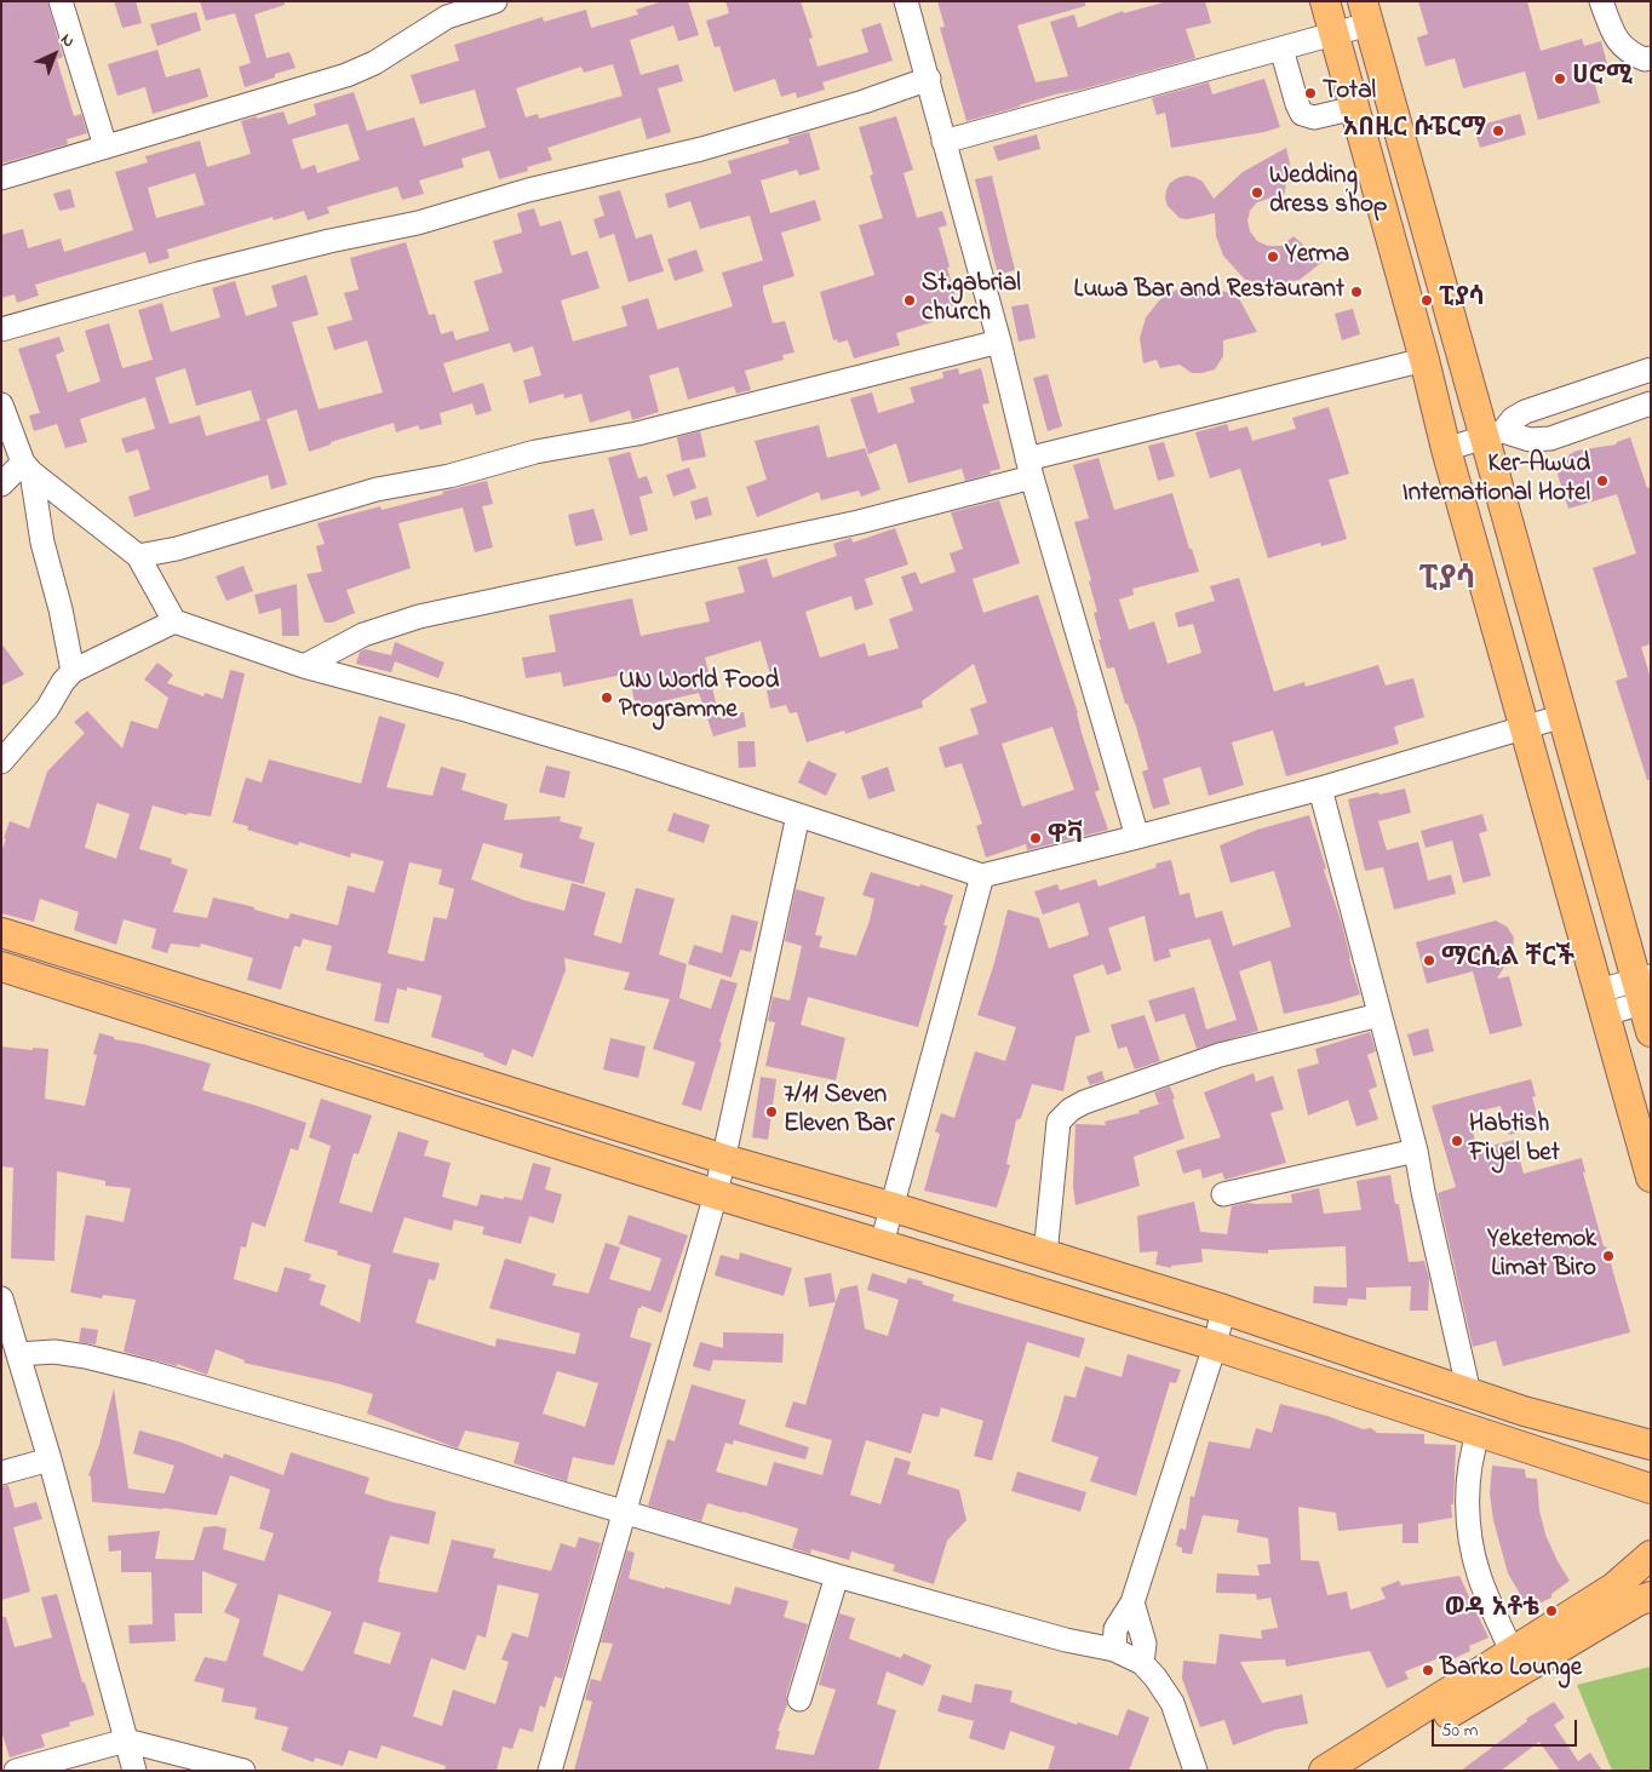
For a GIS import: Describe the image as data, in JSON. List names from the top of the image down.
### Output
{
  "districts": ["ፒያሳ"],
  "places": [
    "ሀሮሚ",
    "Total",
    "አበዚር ሱፔርማ",
    "Wedding dress shop",
    "Yerma",
    "Luwa Bar and Restaurant",
    "St.gabrial church",
    "ፒያሳ",
    "Ker-Awud International Hotel",
    "UN World Food Programme",
    "ዋቫ",
    "ማርሲል ቸርች",
    "7/11 Seven Eleven Bar",
    "Habtish Fiyel bet",
    "Yeketemok Limat Biro",
    "ወዳ አቶቴ",
    "Barko Lounge"
  ],
  "scale_bar": "50 m",
  "north": "top right"
}
